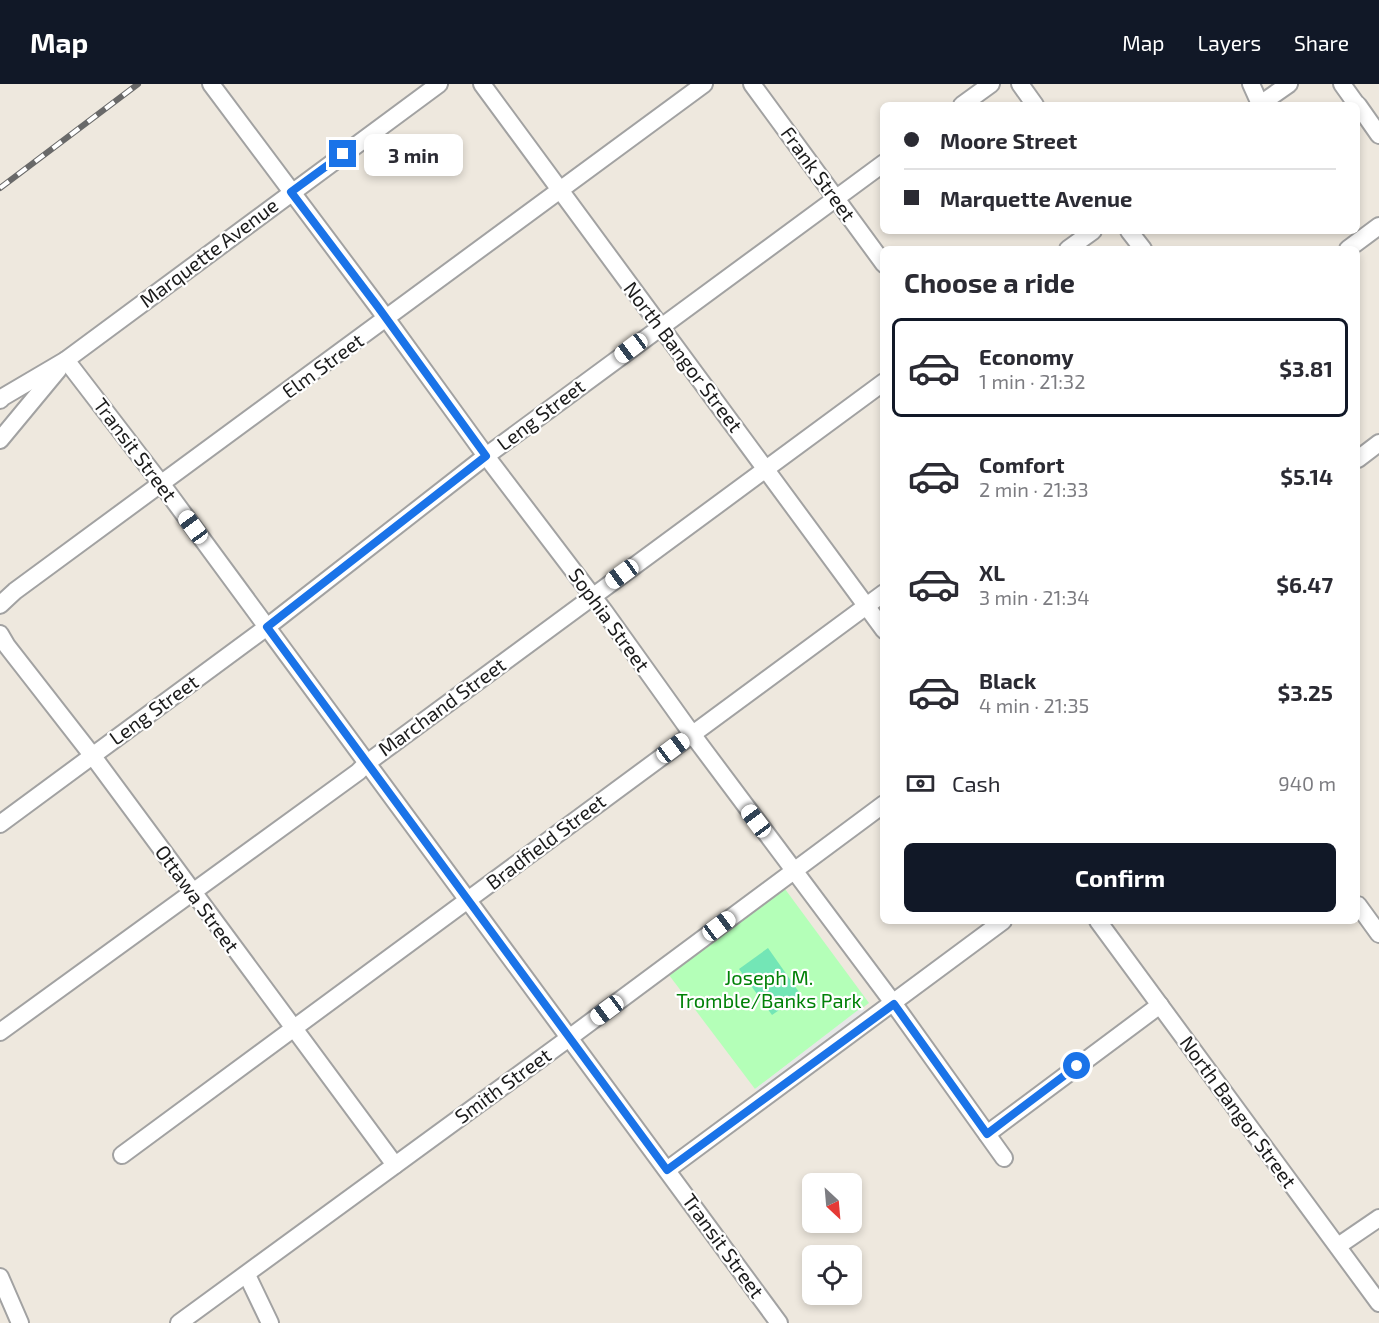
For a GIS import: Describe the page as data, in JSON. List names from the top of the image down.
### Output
{
  "streets": {
    "street": [
      "Frank Street",
      "Marquette Avenue",
      "North Bangor Street",
      "Elm Street",
      "Leng Street",
      "Transit Street",
      "Sophia Street",
      "Marchand Street",
      "Bradfield Street",
      "Ottawa Street",
      "Smith Street"
    ]
  },
  "crossings": [
    ["Frank Street", "Leng Street"],
    ["Marquette Avenue", "Transit Street"],
    ["Marquette Avenue", "Sophia Street"],
    ["North Bangor Street", "Elm Street"],
    ["North Bangor Street", "Leng Street"],
    ["North Bangor Street", "Marchand Street"],
    ["North Bangor Street", "Bradfield Street"],
    ["Elm Street", "Transit Street"],
    ["Elm Street", "Sophia Street"],
    ["Leng Street", "Transit Street"],
    ["Leng Street", "Sophia Street"],
    ["Leng Street", "Ottawa Street"],
    ["Transit Street", "Marchand Street"],
    ["Transit Street", "Bradfield Street"],
    ["Transit Street", "Smith Street"],
    ["Sophia Street", "Marchand Street"],
    ["Sophia Street", "Bradfield Street"],
    ["Sophia Street", "Smith Street"],
    ["Marchand Street", "Ottawa Street"],
    ["Bradfield Street", "Ottawa Street"],
    ["Ottawa Street", "Smith Street"]
  ],
  "parks": ["Joseph M. Tromble/Banks Park"],
  "north": "bottom right",
  "page": {
    "header": "Map",
    "nav": ["Map", "Layers", "Share"],
    "banner": ["Moore Street", "Marquette Avenue"],
    "bubble": "3 min",
    "heading": "Choose a ride",
    "list": [
      {
        "name": "Economy",
        "note": "1 min · 21:32",
        "value": "$3.81"
      },
      {
        "name": "Comfort",
        "note": "2 min · 21:33",
        "value": "$5.14"
      },
      {
        "name": "XL",
        "note": "3 min · 21:34",
        "value": "$6.47"
      },
      {
        "name": "Black",
        "note": "4 min · 21:35",
        "value": "$3.25"
      }
    ],
    "pay": ["Cash", "940 m"],
    "buttons": "Confirm"
  }
}
